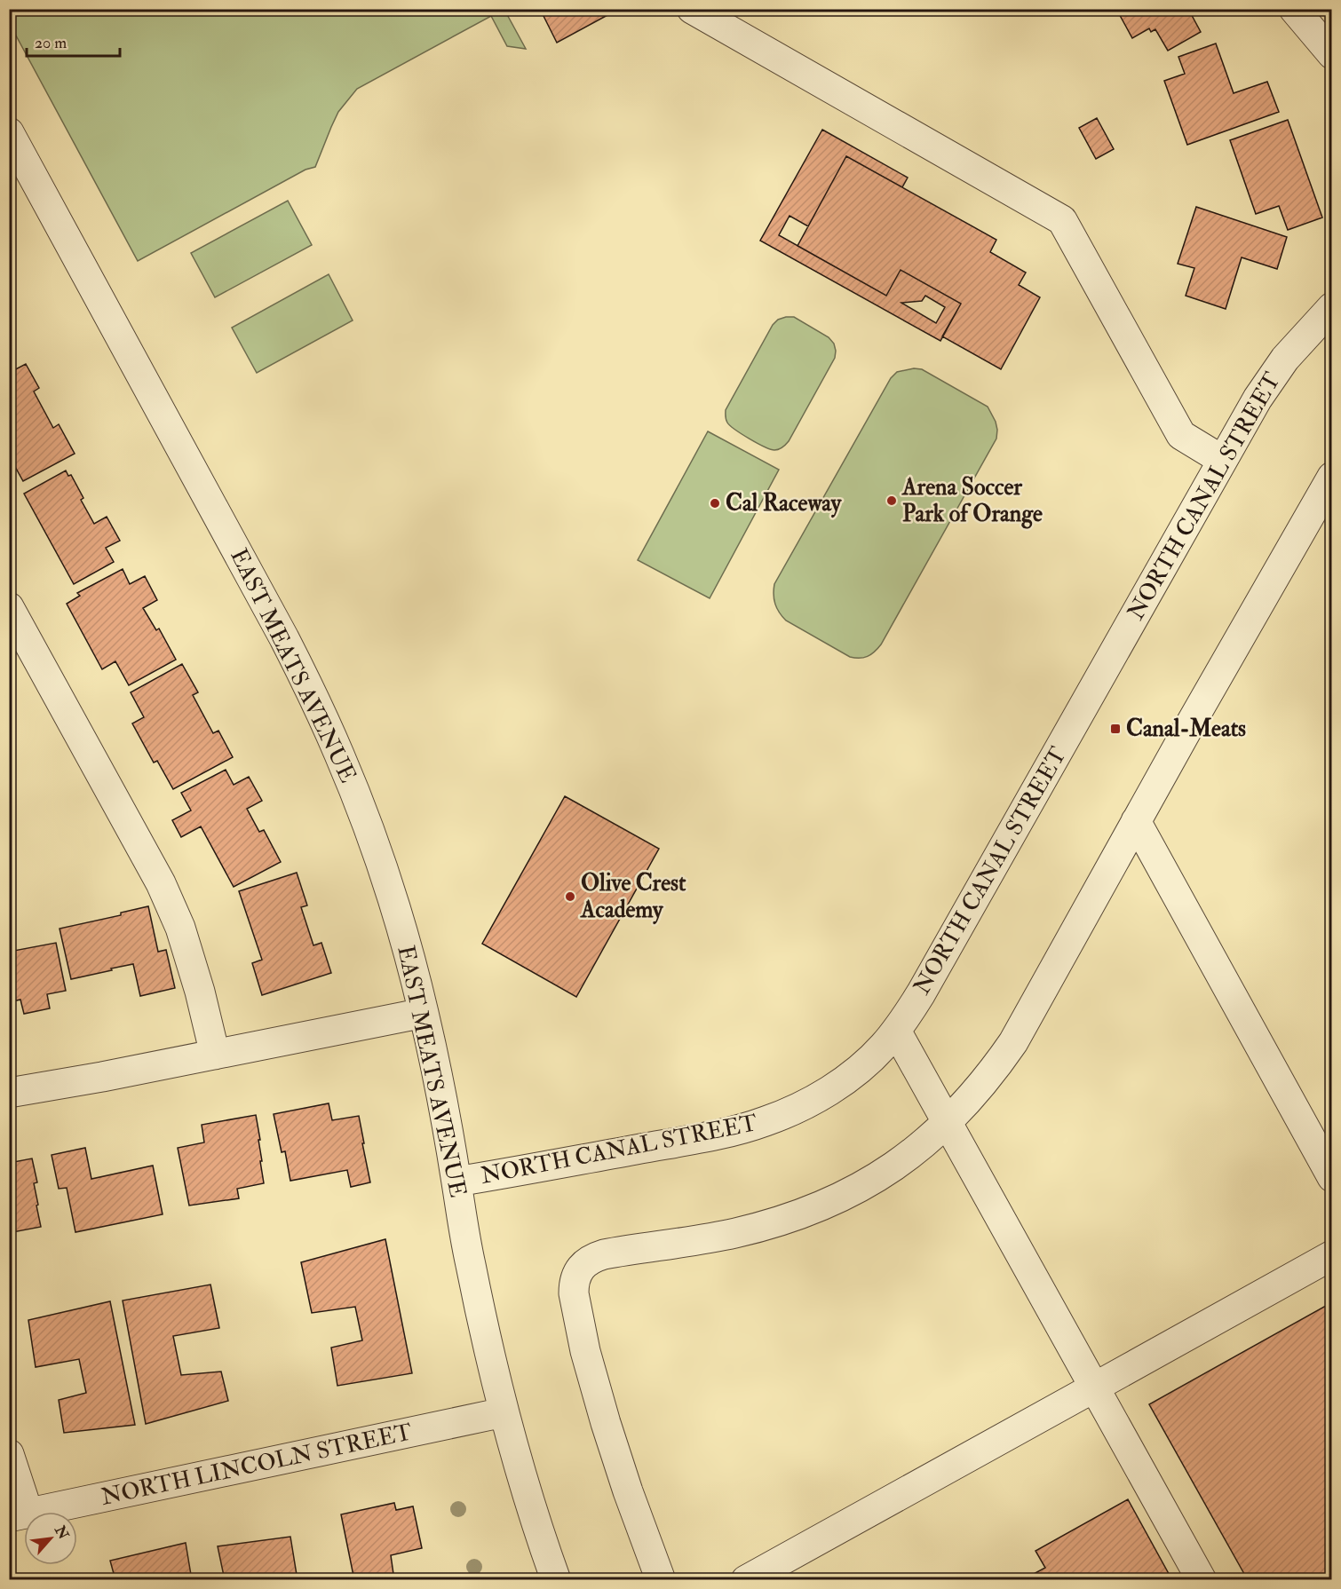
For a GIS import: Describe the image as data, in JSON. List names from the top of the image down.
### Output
{
  "streets": {
    "street": ["NORTH CANAL STREET", "EAST MEATS AVENUE", "NORTH LINCOLN STREET"]
  },
  "crossings": [
    ["NORTH CANAL STREET", "EAST MEATS AVENUE"],
    ["EAST MEATS AVENUE", "NORTH LINCOLN STREET"]
  ],
  "places": {
    "other": ["Arena Soccer Park of Orange", "Cal Raceway", "Olive Crest Academy"],
    "transit": ["Canal-Meats"]
  },
  "scale_bar": "20 m",
  "north": "top right"
}
